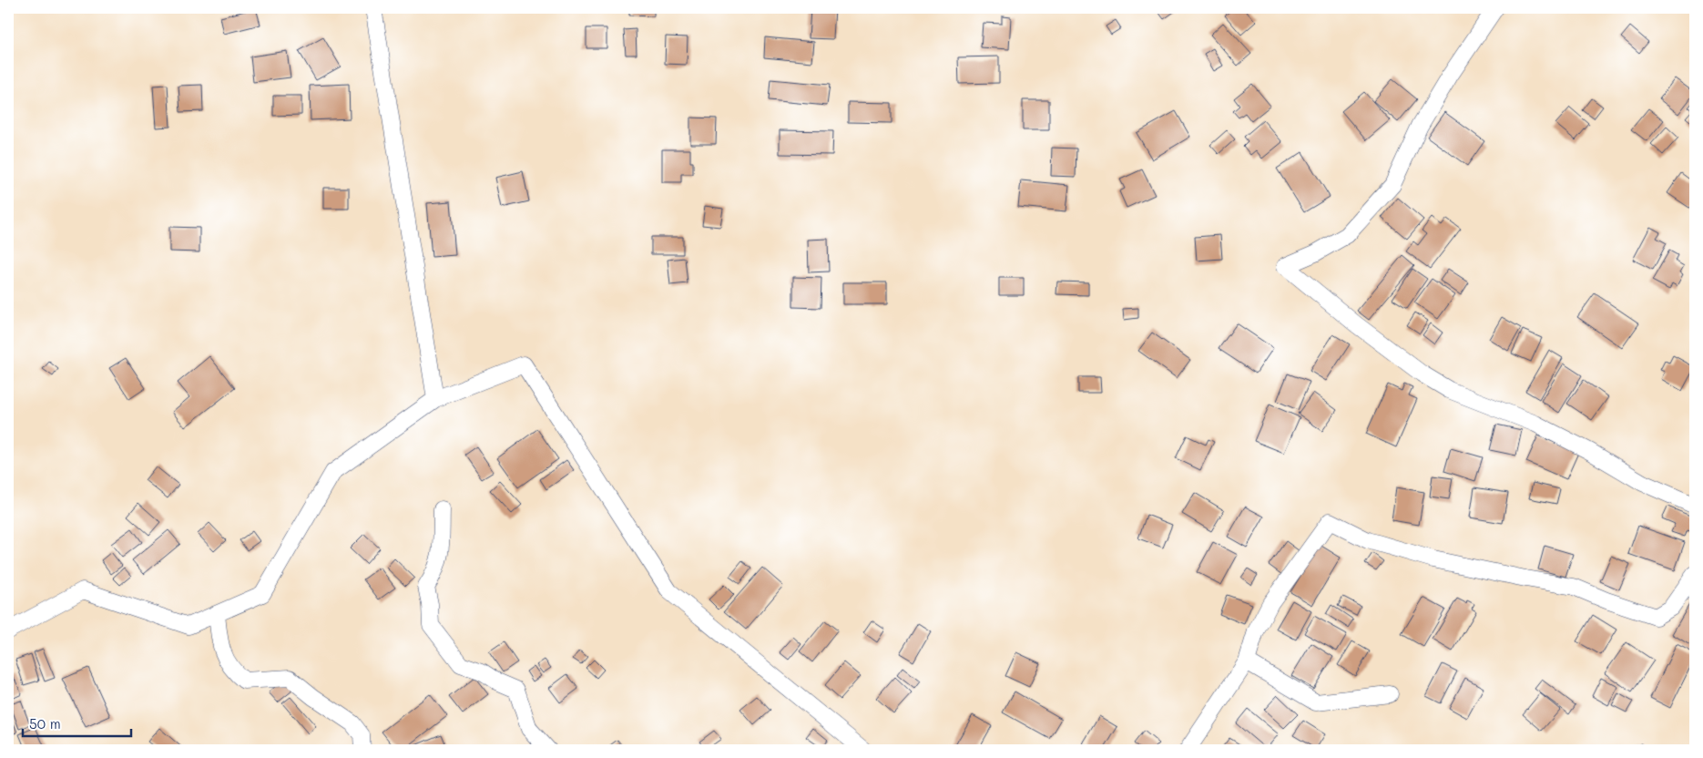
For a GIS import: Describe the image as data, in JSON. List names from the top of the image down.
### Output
{
  "scale_bar": "50 m"
}
